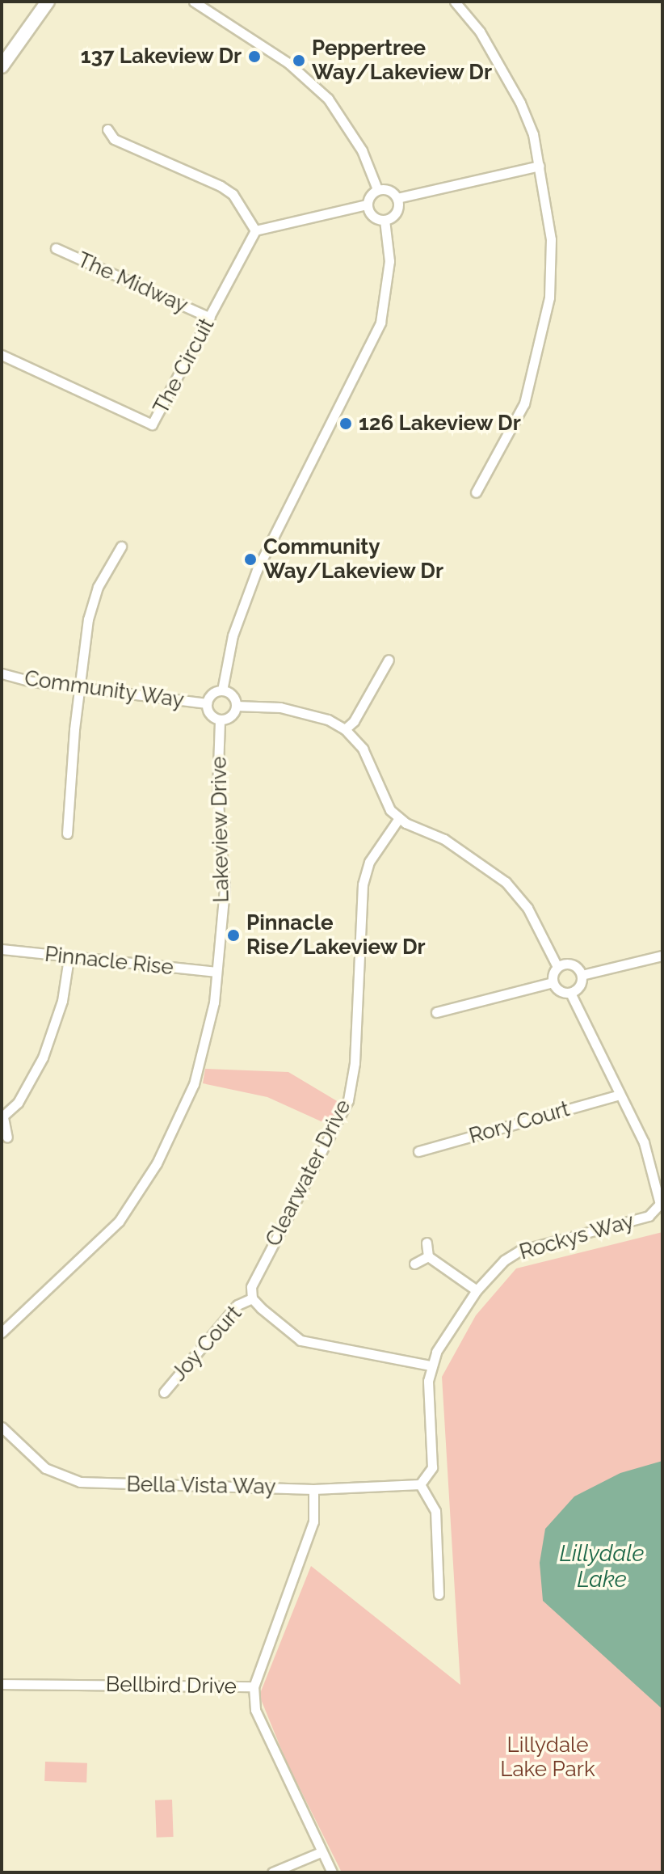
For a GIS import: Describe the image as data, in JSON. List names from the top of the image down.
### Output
{
  "streets": {
    "street": [
      "The Midway",
      "The Circuit",
      "Community Way",
      "Lakeview Drive",
      "Pinnacle Rise",
      "Rory Court",
      "Clearwater Drive",
      "Rockys Way",
      "Joy Court",
      "Bella Vista Way",
      "Bellbird Drive"
    ]
  },
  "crossings": [
    ["The Midway", "The Circuit"],
    ["Community Way", "Lakeview Drive"],
    ["Lakeview Drive", "Pinnacle Rise"],
    ["Clearwater Drive", "Joy Court"]
  ],
  "water": ["Lillydale Lake"],
  "parks": ["Lillydale Lake Park"],
  "places": [
    "137 Lakeview Dr",
    "Peppertree Way/Lakeview Dr",
    "126 Lakeview Dr",
    "Community Way/Lakeview Dr",
    "Pinnacle Rise/Lakeview Dr"
  ]
}
